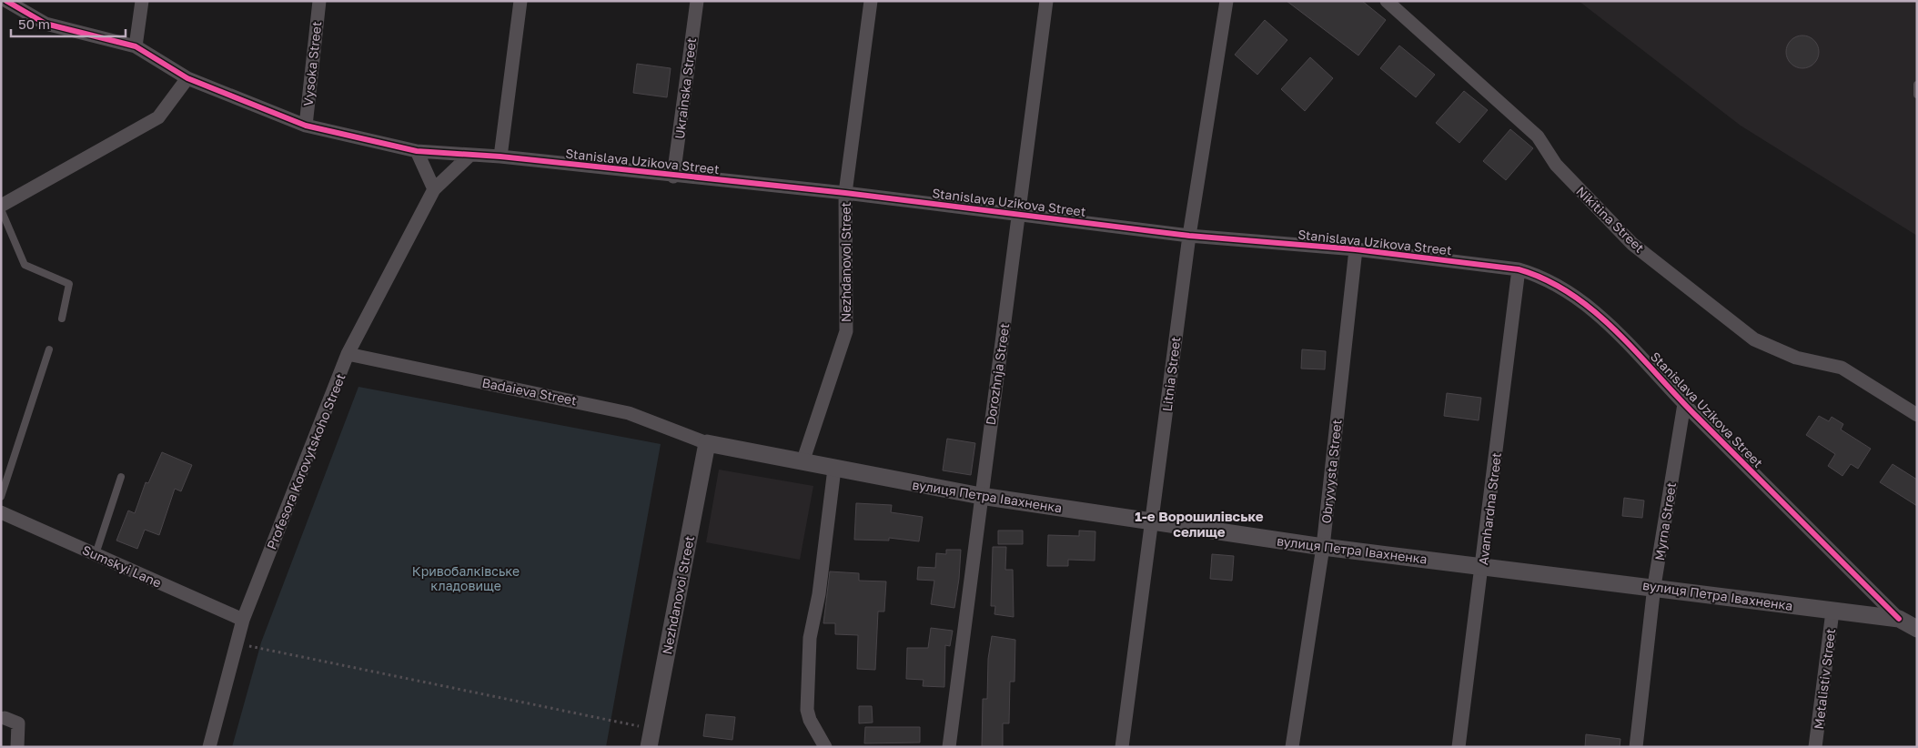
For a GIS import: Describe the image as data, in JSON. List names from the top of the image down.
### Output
{
  "streets": {
    "street": [
      "Vysoka Street",
      "Ukrainska Street",
      "Stanislava Uzikova Street",
      "Nikitina Street",
      "Nezhdanovoi Street",
      "Dorozhnja Street",
      "Litnia Street",
      "Badaieva Street",
      "Profesora Korovytskoho Street",
      "Obryvysta Street",
      "вулиця Петра Івахненка",
      "Avanhardna Street",
      "Myrna Street",
      "Sumskyi Lane",
      "Metalistiv Street"
    ]
  },
  "crossings": [
    ["Vysoka Street", "Stanislava Uzikova Street"],
    ["Ukrainska Street", "Stanislava Uzikova Street"],
    ["Stanislava Uzikova Street", "Nezhdanovoi Street"],
    ["Stanislava Uzikova Street", "Dorozhnja Street"],
    ["Stanislava Uzikova Street", "Litnia Street"],
    ["Stanislava Uzikova Street", "Profesora Korovytskoho Street"],
    ["Stanislava Uzikova Street", "Obryvysta Street"],
    ["Stanislava Uzikova Street", "вулиця Петра Івахненка"],
    ["Stanislava Uzikova Street", "Avanhardna Street"],
    ["Stanislava Uzikova Street", "Myrna Street"],
    ["Nezhdanovoi Street", "Badaieva Street"],
    ["Nezhdanovoi Street", "вулиця Петра Івахненка"],
    ["Dorozhnja Street", "вулиця Петра Івахненка"],
    ["Litnia Street", "вулиця Петра Івахненка"],
    ["Badaieva Street", "Profesora Korovytskoho Street"],
    ["Badaieva Street", "вулиця Петра Івахненка"],
    ["Profesora Korovytskoho Street", "Sumskyi Lane"],
    ["Obryvysta Street", "вулиця Петра Івахненка"],
    ["вулиця Петра Івахненка", "Avanhardna Street"],
    ["вулиця Петра Івахненка", "Myrna Street"],
    ["вулиця Петра Івахненка", "Metalistiv Street"]
  ],
  "districts": ["1-е Ворошилівське селище"],
  "parks": ["Кривобалківське кладовище"],
  "scale_bar": "50 m"
}
